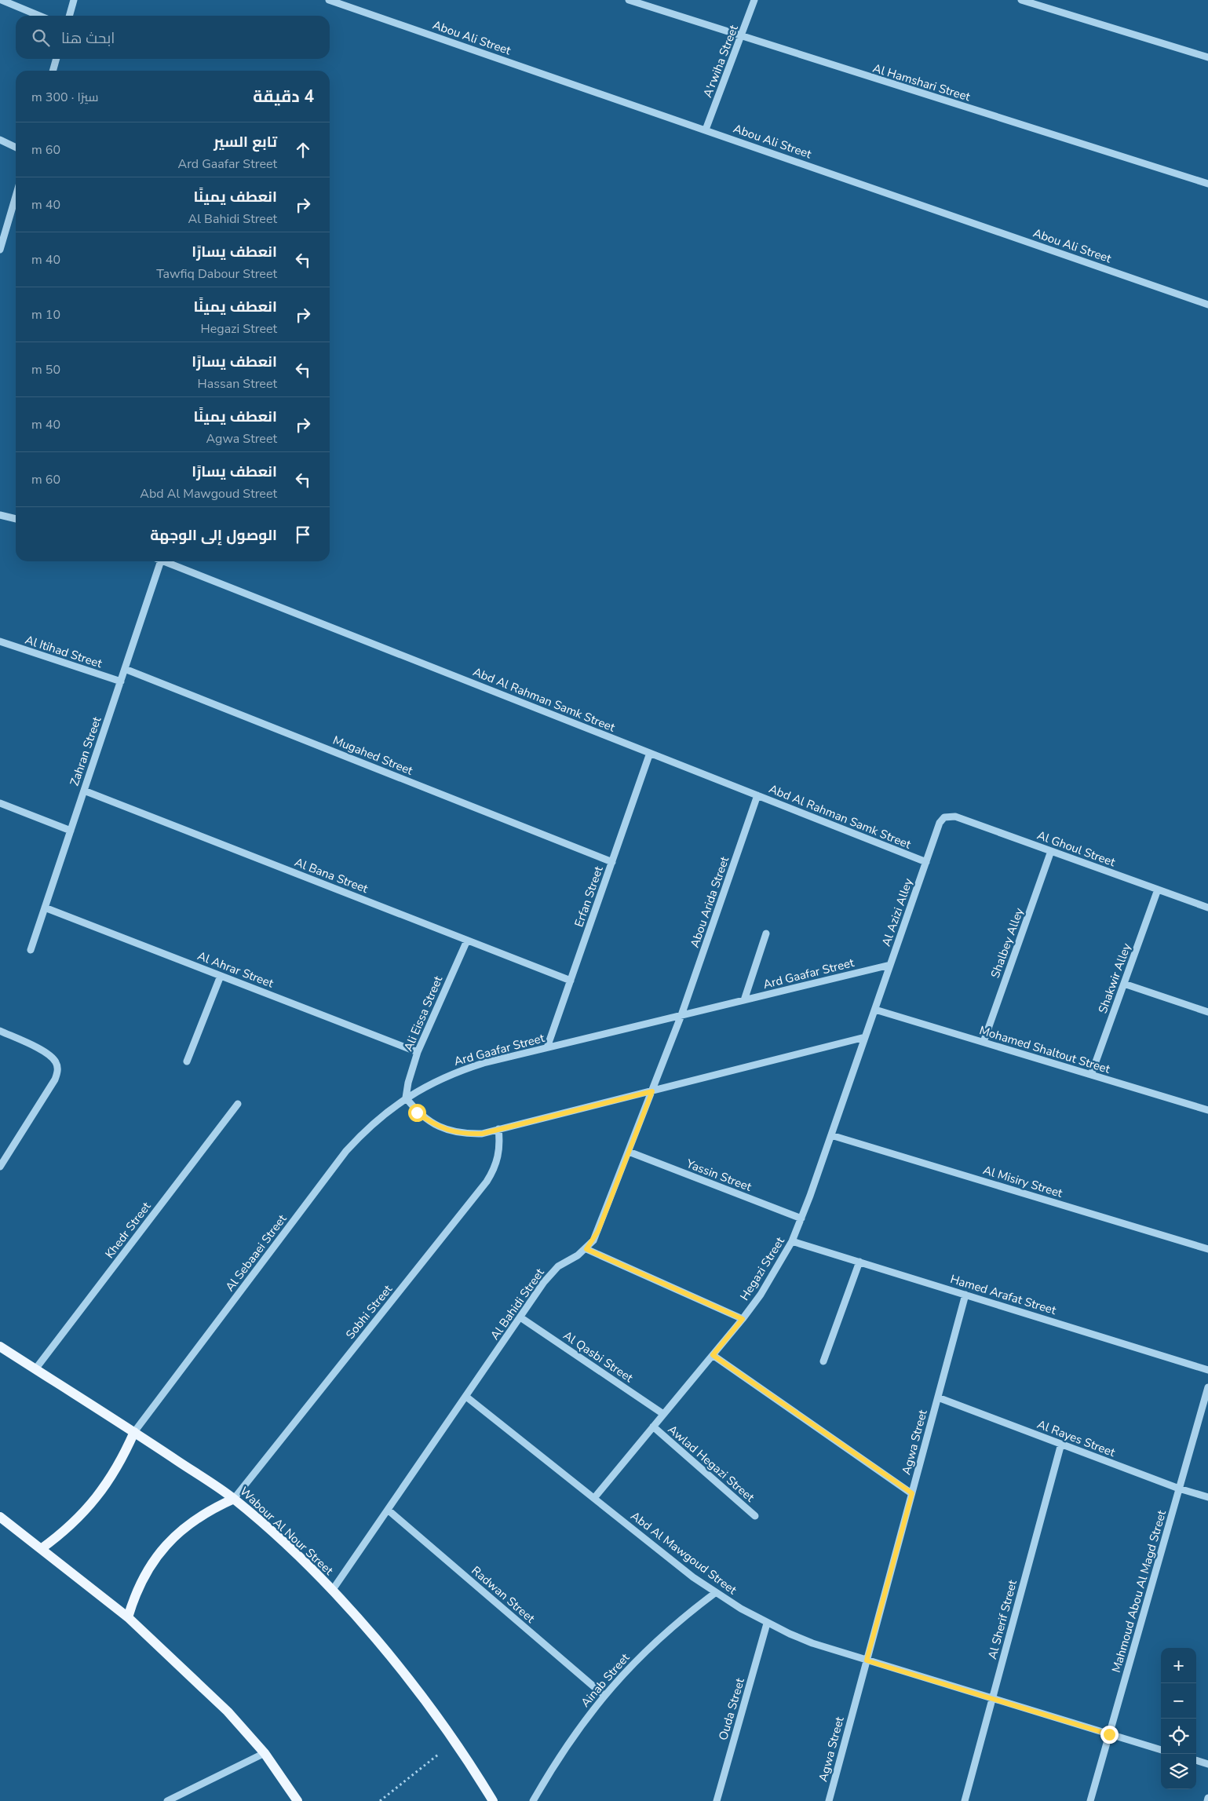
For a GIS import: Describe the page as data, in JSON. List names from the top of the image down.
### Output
{
  "streets": {
    "main road": ["Wabour Al Nour Street"],
    "street": [
      "Abou Ali Street",
      "A'rwiha Street",
      "Al Hamshari Street",
      "Al Itihad Street",
      "Abd Al Rahman Samk Street",
      "Zahran Street",
      "Mugahed Street",
      "Al Ghoul Street",
      "Al Bana Street",
      "Erfan Street",
      "Abou Arida Street",
      "Al Azizi Alley",
      "Shalbey Alley",
      "Al Ahrar Street",
      "Ard Gaafar Street",
      "Shakwir Alley",
      "Ali Eissa Street",
      "Mohamed Shaltout Street",
      "Yassin Street",
      "Al Misiry Street",
      "Khedr Street",
      "Al Sebaaei Street",
      "Hegazi Street",
      "Hamed Arafat Street",
      "Al Bahidi Street",
      "Sobhi Street",
      "Al Qasbi Street",
      "Al Rayes Street",
      "Agwa Street",
      "Awlad Hegazi Street",
      "Abd Al Mawgoud Street",
      "Mahmoud Abou Al Magd Street",
      "Radwan Street",
      "Al Sherif Street",
      "Ainab Street",
      "Ouda Street"
    ]
  },
  "crossings": [
    ["Abou Ali Street", "A'rwiha Street"],
    ["A'rwiha Street", "Al Hamshari Street"],
    ["Al Itihad Street", "Zahran Street"],
    ["Abd Al Rahman Samk Street", "Erfan Street"],
    ["Abd Al Rahman Samk Street", "Abou Arida Street"],
    ["Abd Al Rahman Samk Street", "Al Azizi Alley"],
    ["Zahran Street", "Mugahed Street"],
    ["Zahran Street", "Al Bana Street"],
    ["Zahran Street", "Al Ahrar Street"],
    ["Mugahed Street", "Erfan Street"],
    ["Al Ghoul Street", "Al Azizi Alley"],
    ["Al Ghoul Street", "Shalbey Alley"],
    ["Al Ghoul Street", "Shakwir Alley"],
    ["Al Bana Street", "Erfan Street"],
    ["Al Bana Street", "Ali Eissa Street"],
    ["Erfan Street", "Ard Gaafar Street"],
    ["Abou Arida Street", "Ard Gaafar Street"],
    ["Abou Arida Street", "Al Bahidi Street"],
    ["Al Azizi Alley", "Ard Gaafar Street"],
    ["Al Azizi Alley", "Mohamed Shaltout Street"],
    ["Al Azizi Alley", "Hegazi Street"],
    ["Shalbey Alley", "Mohamed Shaltout Street"],
    ["Al Ahrar Street", "Ali Eissa Street"],
    ["Ard Gaafar Street", "Ali Eissa Street"],
    ["Ard Gaafar Street", "Al Sebaaei Street"],
    ["Ard Gaafar Street", "Al Bahidi Street"],
    ["Shakwir Alley", "Mohamed Shaltout Street"],
    ["Ali Eissa Street", "Al Sebaaei Street"],
    ["Mohamed Shaltout Street", "Hegazi Street"],
    ["Yassin Street", "Hegazi Street"],
    ["Yassin Street", "Al Bahidi Street"],
    ["Al Misiry Street", "Hegazi Street"],
    ["Khedr Street", "Wabour Al Nour Street"],
    ["Al Sebaaei Street", "Wabour Al Nour Street"],
    ["Hegazi Street", "Hamed Arafat Street"],
    ["Hegazi Street", "Al Qasbi Street"],
    ["Hegazi Street", "Awlad Hegazi Street"],
    ["Hegazi Street", "Abd Al Mawgoud Street"],
    ["Hamed Arafat Street", "Agwa Street"],
    ["Al Bahidi Street", "Al Qasbi Street"],
    ["Al Bahidi Street", "Wabour Al Nour Street"],
    ["Al Bahidi Street", "Abd Al Mawgoud Street"],
    ["Al Bahidi Street", "Radwan Street"],
    ["Sobhi Street", "Wabour Al Nour Street"],
    ["Al Rayes Street", "Agwa Street"],
    ["Al Rayes Street", "Mahmoud Abou Al Magd Street"],
    ["Al Rayes Street", "Al Sherif Street"],
    ["Agwa Street", "Abd Al Mawgoud Street"],
    ["Abd Al Mawgoud Street", "Mahmoud Abou Al Magd Street"],
    ["Abd Al Mawgoud Street", "Al Sherif Street"],
    ["Abd Al Mawgoud Street", "Ainab Street"],
    ["Abd Al Mawgoud Street", "Ouda Street"],
    ["Radwan Street", "Ainab Street"]
  ],
  "page": {
    "search": "ابحث هنا",
    "heading": ["4 دقيقة", "سيرًا · 300 m"],
    "list": [
      ["تابع السير", "Ard Gaafar Street", "60 m"],
      ["انعطف يمينًا", "Al Bahidi Street", "40 m"],
      ["انعطف يسارًا", "Tawfiq Dabour Street", "40 m"],
      ["انعطف يمينًا", "Hegazi Street", "10 m"],
      ["انعطف يسارًا", "Hassan Street", "50 m"],
      ["انعطف يمينًا", "Agwa Street", "40 m"],
      ["انعطف يسارًا", "Abd Al Mawgoud Street", "60 m"],
      "الوصول إلى الوجهة"
    ],
    "map_buttons": ["+", "−"]
  }
}
